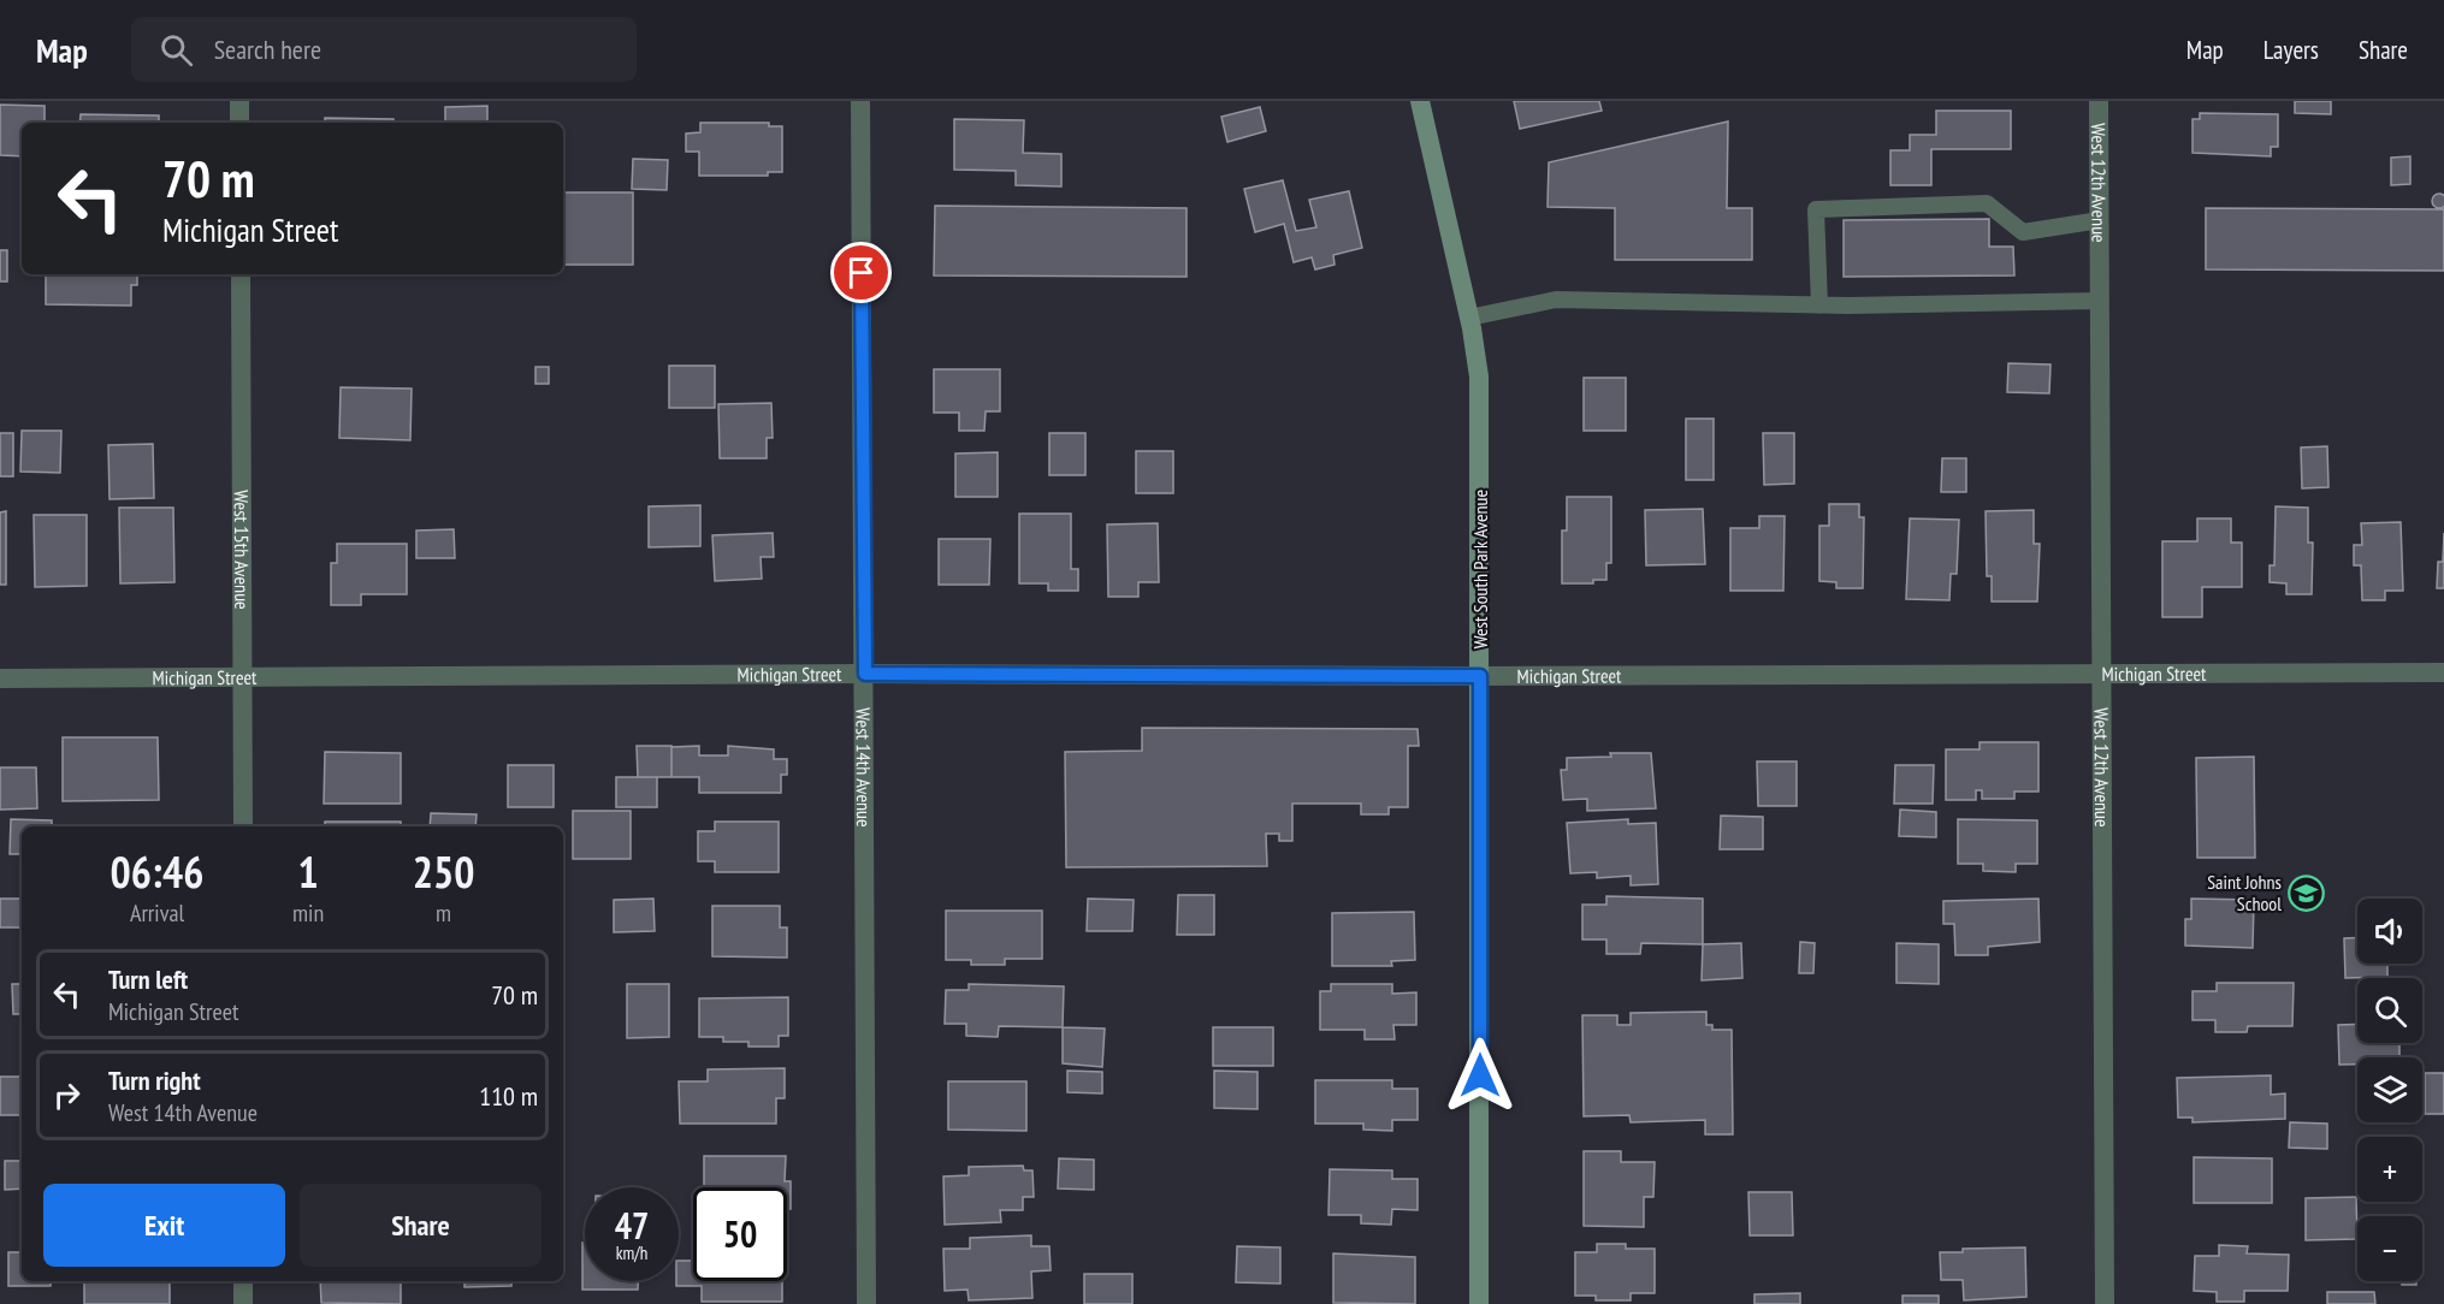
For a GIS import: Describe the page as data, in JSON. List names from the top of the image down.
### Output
{
  "streets": {
    "main road": ["West South Park Avenue"],
    "street": [
      "West 12th Avenue",
      "West 15th Avenue",
      "Michigan Street",
      "West 14th Avenue"
    ]
  },
  "crossings": [
    ["West 12th Avenue", "Michigan Street"],
    ["West 15th Avenue", "Michigan Street"],
    ["West South Park Avenue", "Michigan Street"],
    ["Michigan Street", "West 14th Avenue"]
  ],
  "places": {
    "school or university": ["Saint Johns School"]
  },
  "page": {
    "header": "Map",
    "search": "Search here",
    "nav": ["Map", "Layers", "Share"],
    "turn": ["70 m", "Michigan Street"],
    "eta": [
      "06:46",
      "Arrival",
      "1",
      "min",
      "250",
      "m"
    ],
    "map_buttons": ["+", "−"],
    "list": [
      {
        "name": "Turn left",
        "note": "Michigan Street",
        "value": "70 m"
      },
      {
        "name": "Turn right",
        "note": "West 14th Avenue",
        "value": "110 m"
      }
    ],
    "buttons": ["Exit", "Share"],
    "speed": "47 km/h",
    "limit": "50"
  }
}
